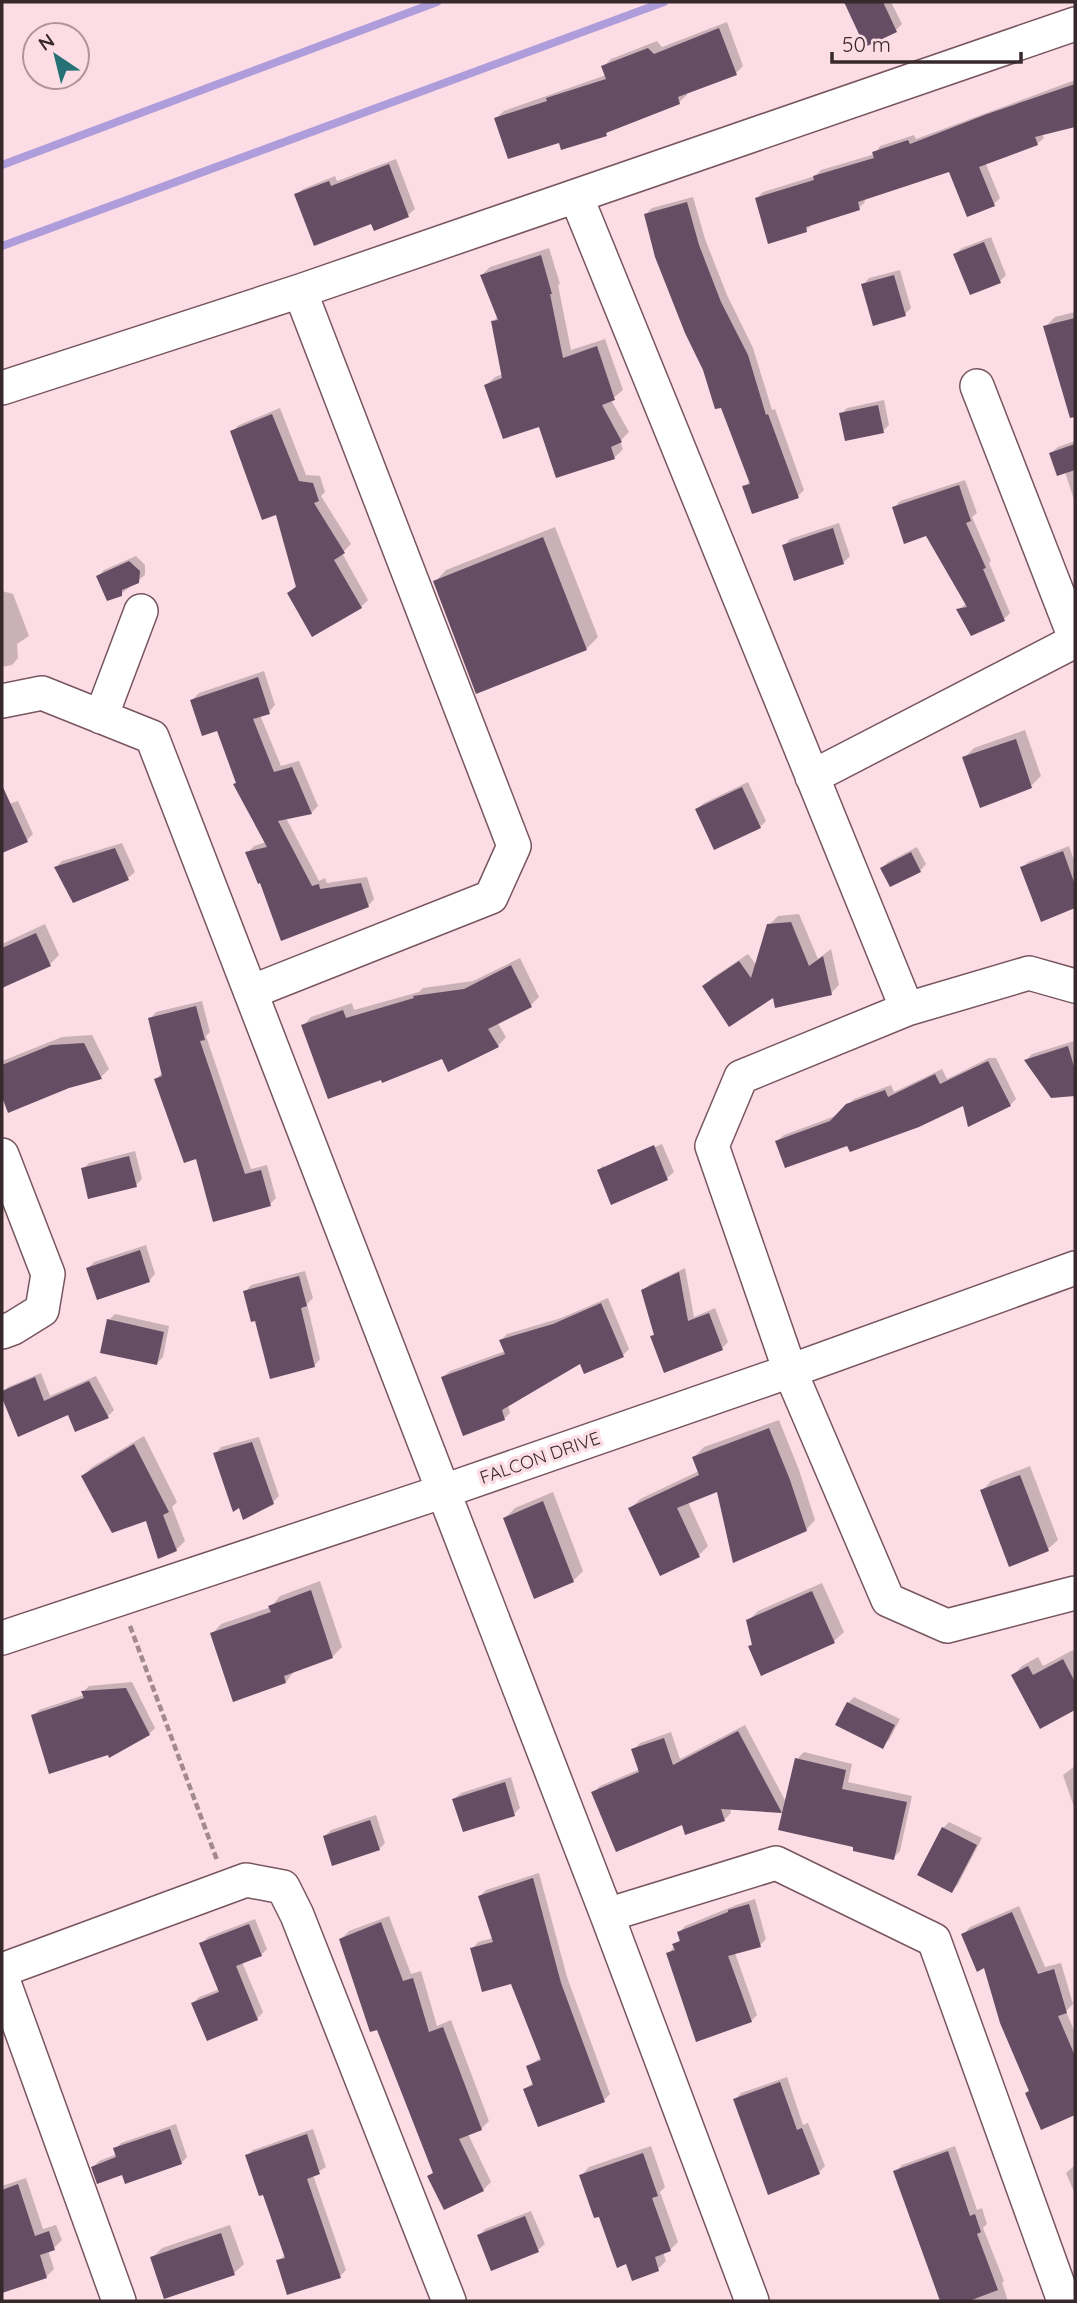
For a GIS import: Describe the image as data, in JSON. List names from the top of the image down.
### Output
{
  "streets": {
    "street": ["FALCON DRIVE"]
  },
  "scale_bar": "50 m",
  "north": "top left"
}
